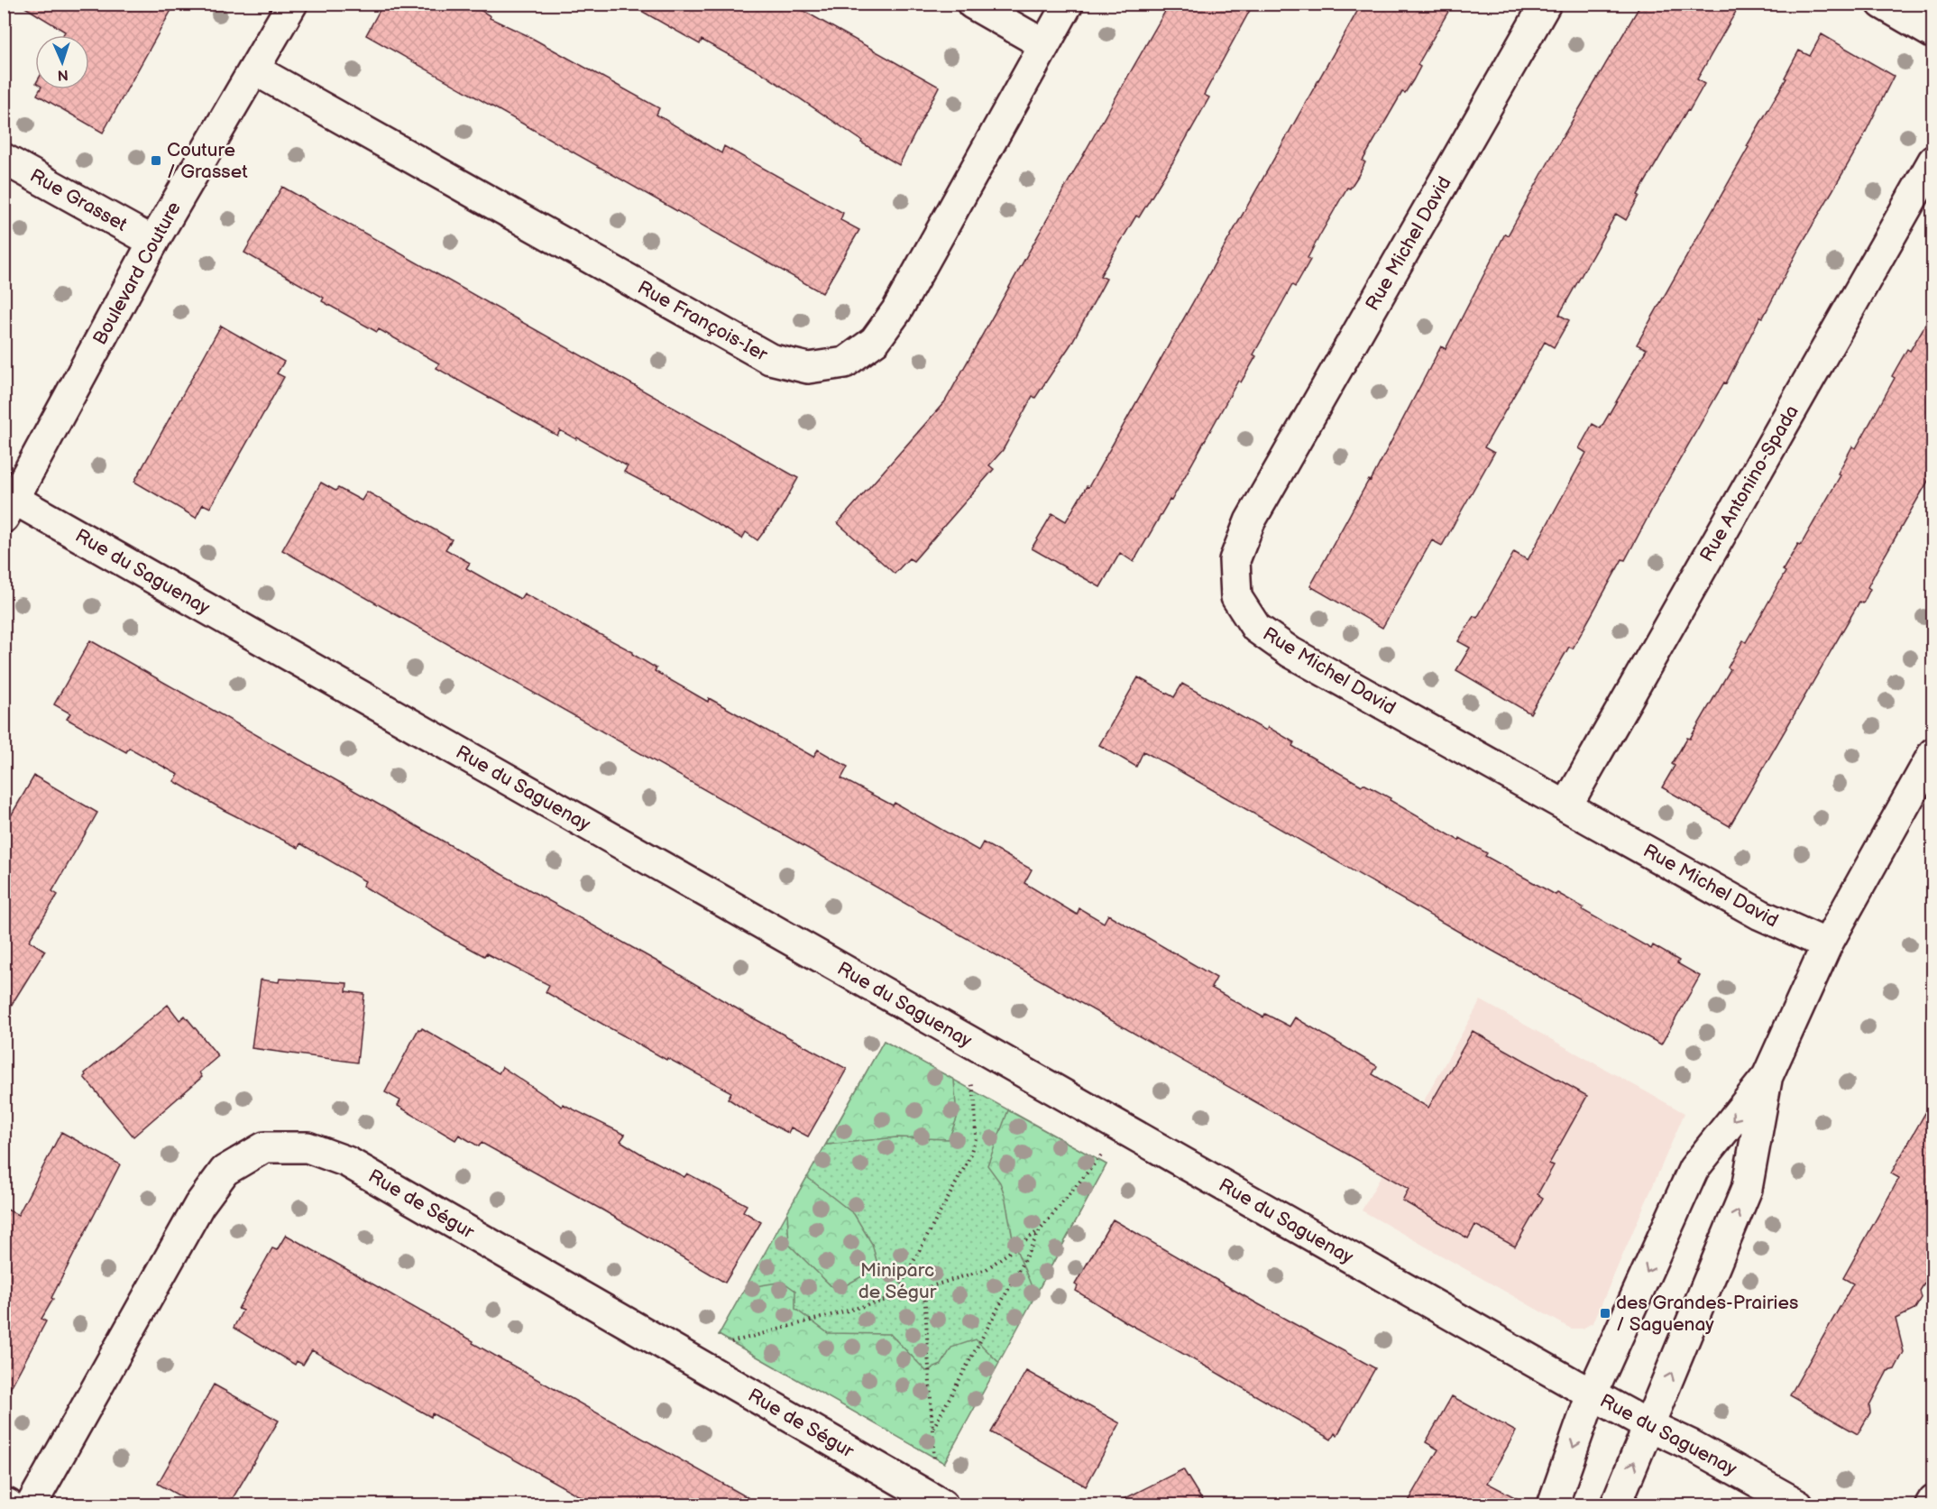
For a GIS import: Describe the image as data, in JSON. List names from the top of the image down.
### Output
{
  "streets": {
    "street": [
      "Rue Grasset",
      "Rue Michel David",
      "Boulevard Couture",
      "Rue François-Ier",
      "Rue Antonino-Spada",
      "Rue du Saguenay",
      "Rue de Ségur"
    ]
  },
  "crossings": [
    ["Rue Grasset", "Boulevard Couture"],
    ["Rue Michel David", "Rue Antonino-Spada"],
    ["Boulevard Couture", "Rue François-Ier"],
    ["Boulevard Couture", "Rue du Saguenay"]
  ],
  "parks": ["Miniparc de Ségur"],
  "places": {
    "transit": ["Couture / Grasset", "des Grandes-Prairies / Saguenay"]
  },
  "north": "bottom"
}
